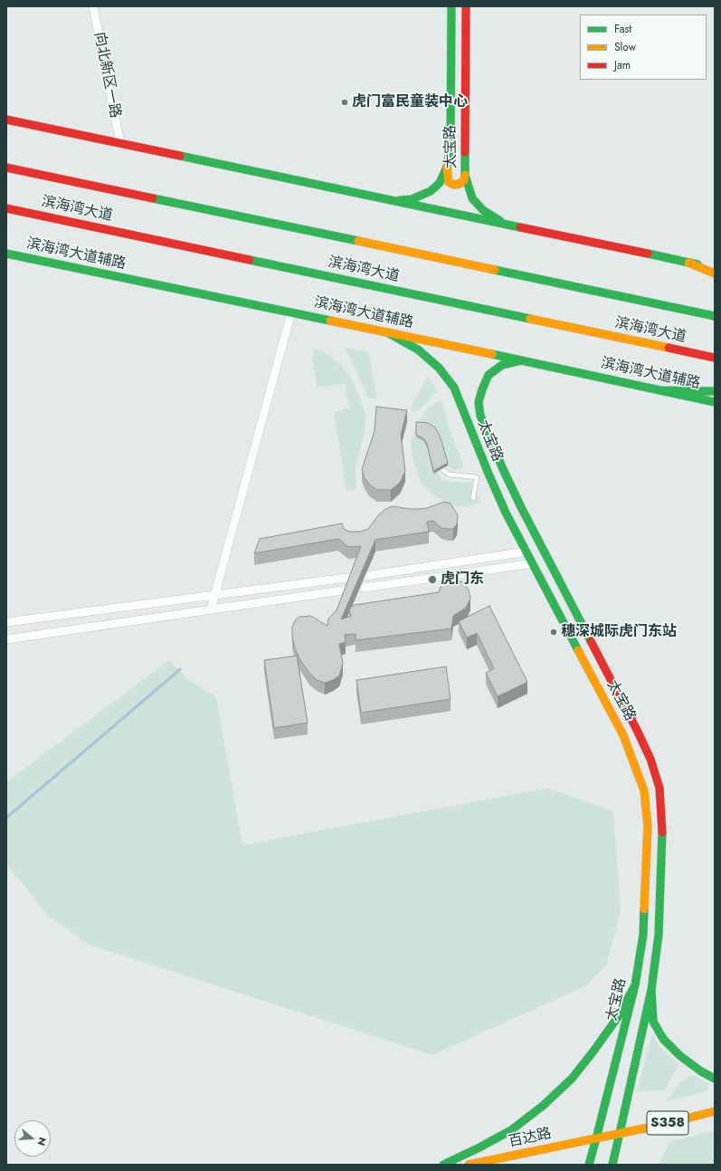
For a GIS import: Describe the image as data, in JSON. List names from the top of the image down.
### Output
{
  "streets": {
    "main road": [
      "太宝路",
      "滨海湾大道",
      "滨海湾大道辅路",
      "S358",
      "百达路"
    ],
    "street": ["向北新区一路"]
  },
  "crossings": [
    ["太宝路", "滨海湾大道辅路"],
    ["太宝路", "S358"],
    ["太宝路", "百达路"],
    ["S358", "百达路"]
  ],
  "places": ["虎门富民童装中心", "虎门东", "穗深城际虎门东站"],
  "legend": ["Fast", "Slow", "Jam"],
  "north": "right"
}
